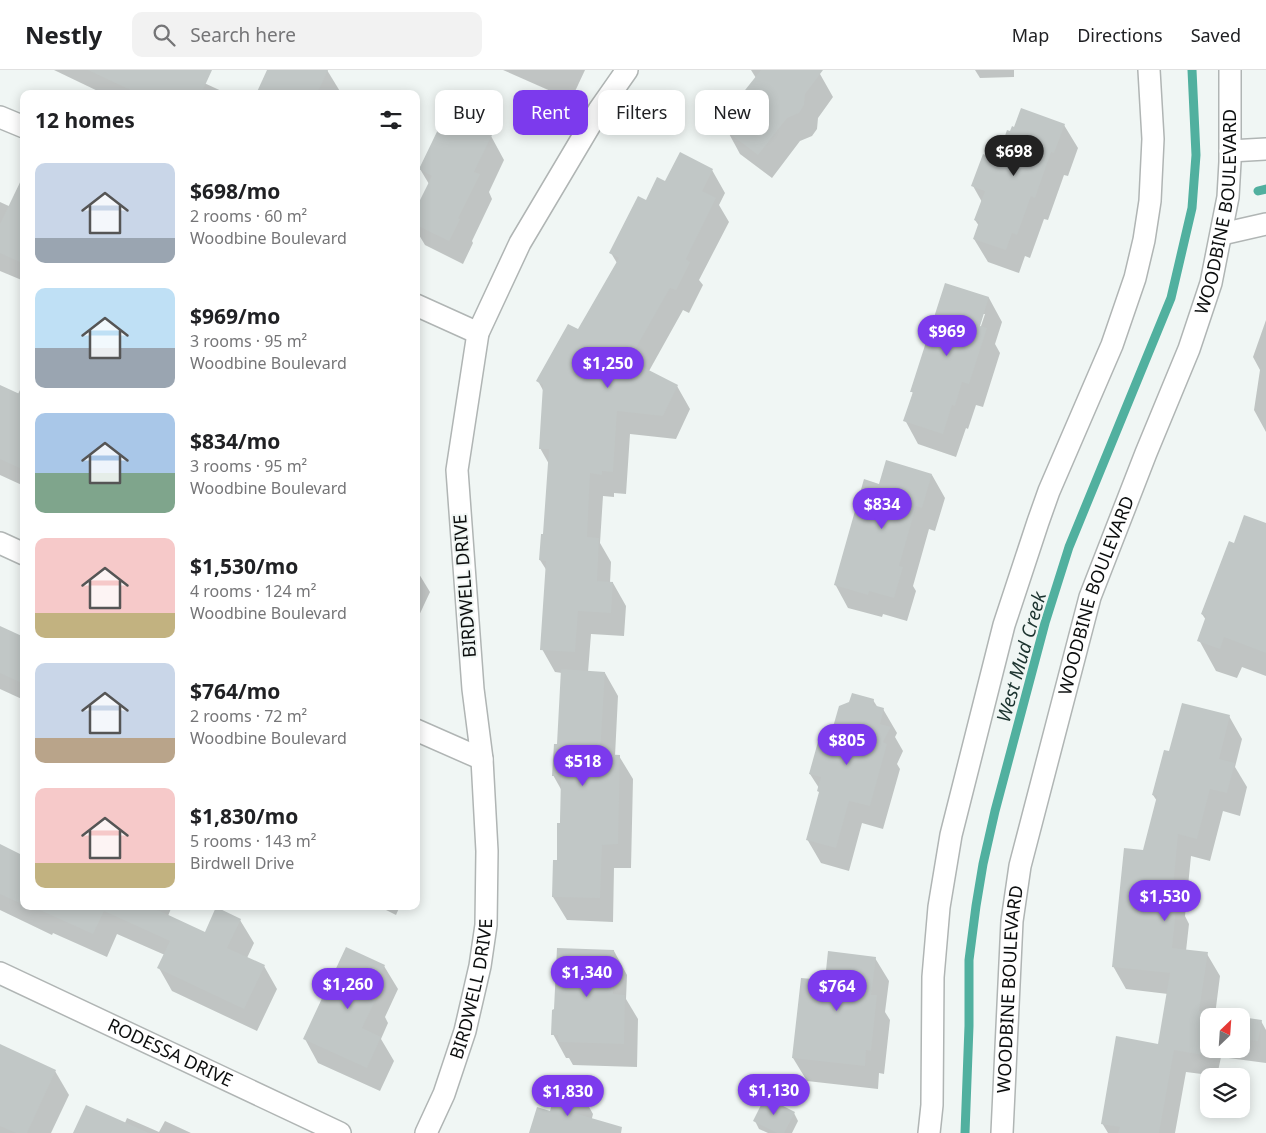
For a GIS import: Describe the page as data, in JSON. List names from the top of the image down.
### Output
{
  "streets": {
    "street": ["WOODBINE BOULEVARD", "BIRDWELL DRIVE", "RODESSA DRIVE"]
  },
  "water": ["West Mud Creek"],
  "north": "top right",
  "page": {
    "header": "Nestly",
    "search": "Search here",
    "nav": ["Map", "Directions", "Saved"],
    "chip": [
      "Buy",
      "Rent",
      "Filters",
      "New"
    ],
    "heading": "12 homes",
    "price": [
      "$698",
      "$969",
      "$1,250",
      "$834",
      "$805",
      "$518",
      "$1,530",
      "$1,340",
      "$1,260",
      "$764",
      "$1,130",
      "$1,830"
    ],
    "list": [
      {
        "name": "$698/mo",
        "note": "2 rooms · 60 m² · Woodbine Boulevard"
      },
      {
        "name": "$969/mo",
        "note": "3 rooms · 95 m² · Woodbine Boulevard"
      },
      {
        "name": "$834/mo",
        "note": "3 rooms · 95 m² · Woodbine Boulevard"
      },
      {
        "name": "$1,530/mo",
        "note": "4 rooms · 124 m² · Woodbine Boulevard"
      },
      {
        "name": "$764/mo",
        "note": "2 rooms · 72 m² · Woodbine Boulevard"
      },
      {
        "name": "$1,830/mo",
        "note": "5 rooms · 143 m² · Birdwell Drive"
      }
    ]
  }
}
